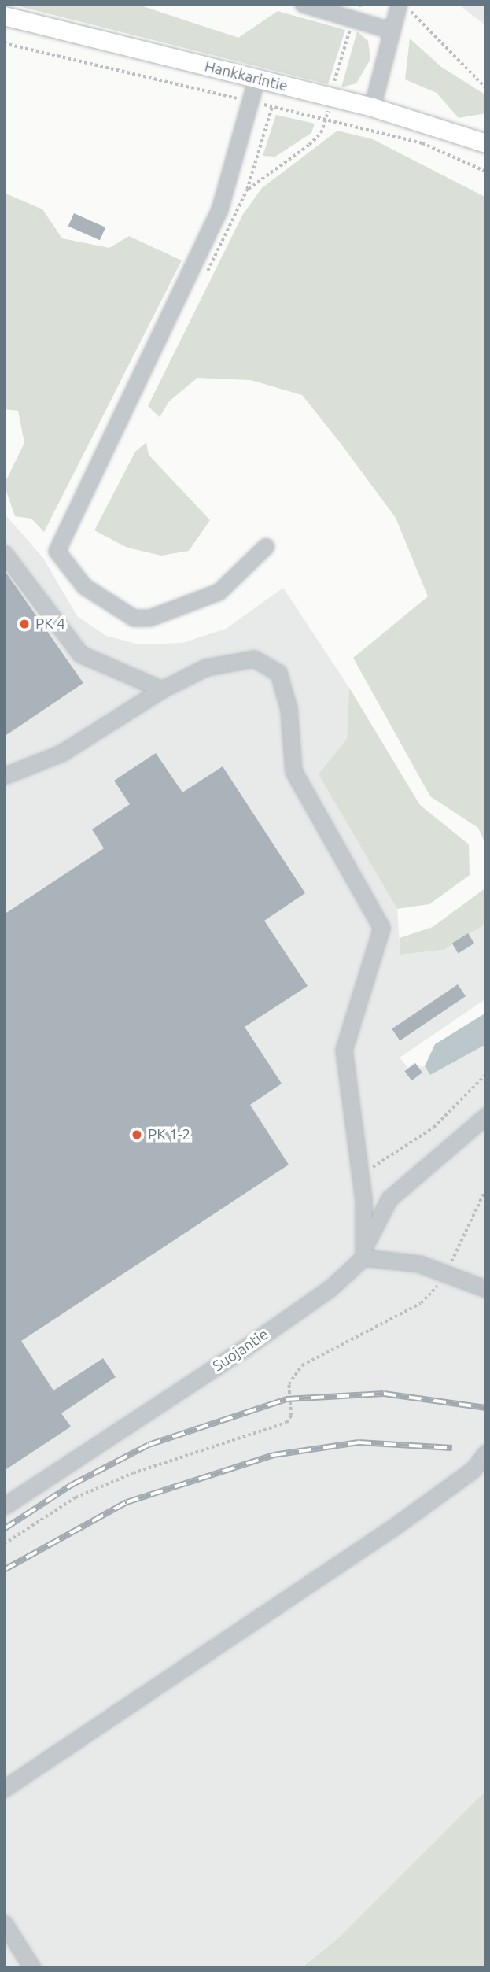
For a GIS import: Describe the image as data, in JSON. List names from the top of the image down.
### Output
{
  "streets": {
    "main road": ["Hankkarintie"],
    "street": ["Suojantie"]
  },
  "places": ["PK 4", "PK 1-2"]
}
